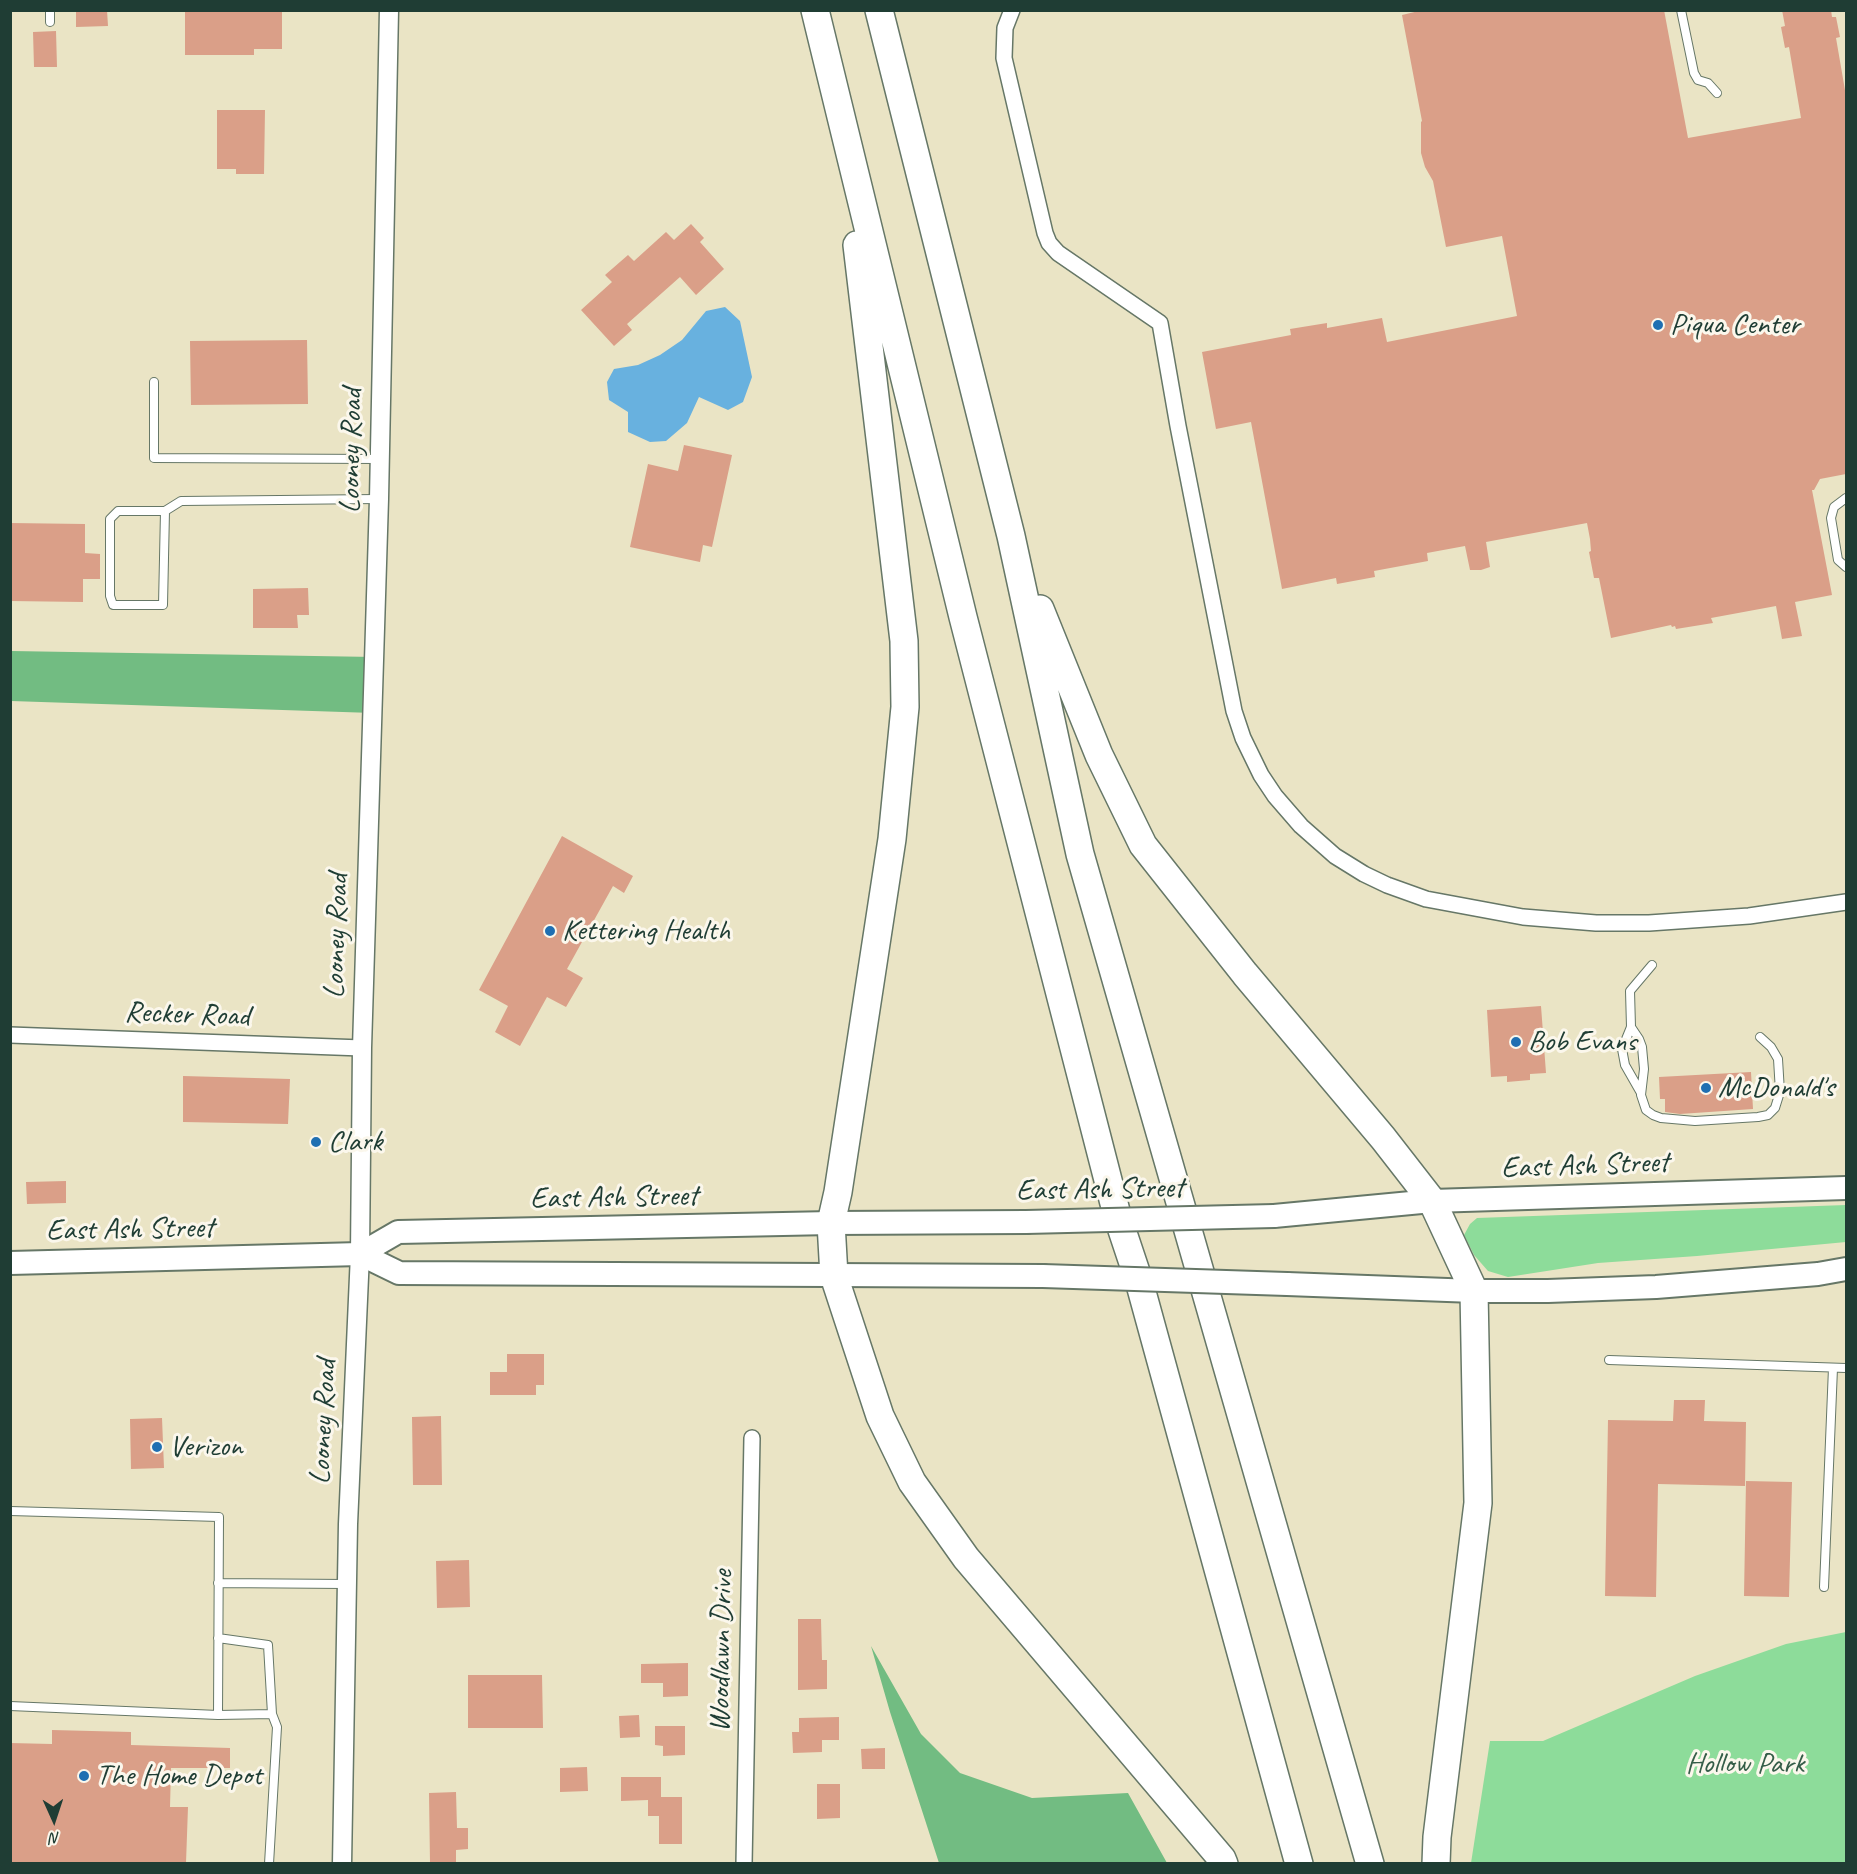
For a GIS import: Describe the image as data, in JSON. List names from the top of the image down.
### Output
{
  "streets": {
    "main road": ["East Ash Street"],
    "street": ["Looney Road", "Recker Road", "Woodlawn Drive"]
  },
  "crossings": [
    ["Looney Road", "Recker Road"],
    ["Looney Road", "East Ash Street"]
  ],
  "parks": ["Hollow Park"],
  "places": [
    "Piqua Center",
    "Kettering Health",
    "Bob Evans",
    "McDonald's",
    "Clark",
    "Verizon",
    "The Home Depot"
  ],
  "north": "bottom"
}
